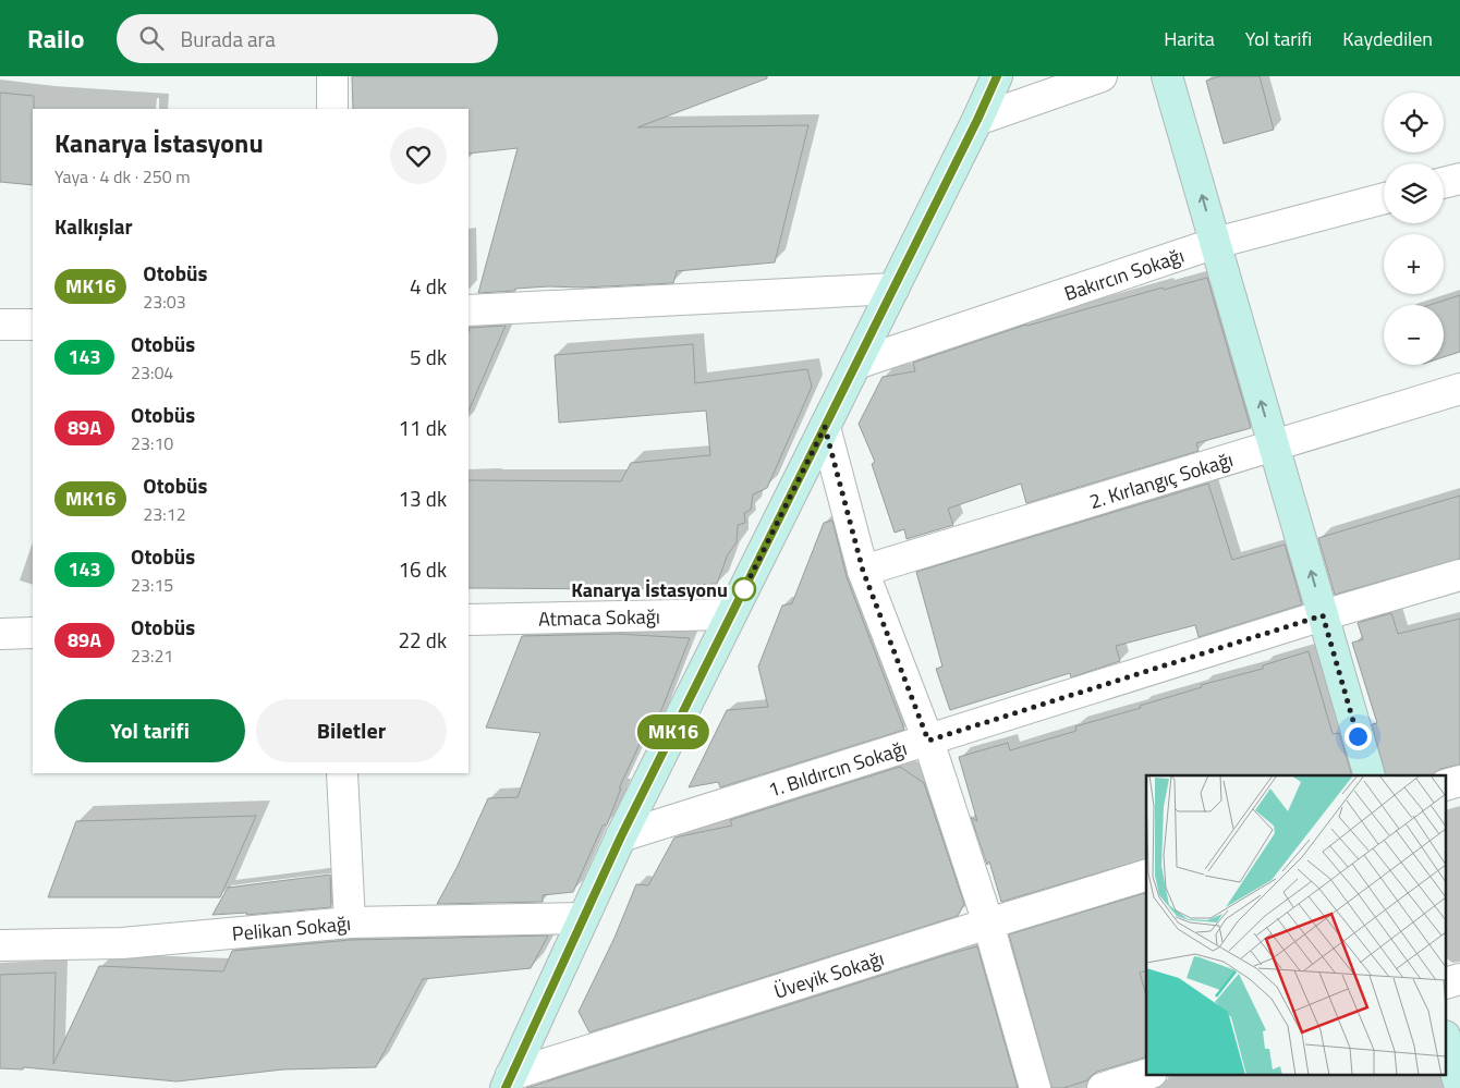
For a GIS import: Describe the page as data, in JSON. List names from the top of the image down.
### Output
{
  "streets": {
    "street": [
      "Bakırcın Sokağı",
      "2. Kırlangıç Sokağı",
      "Atmaca Sokağı",
      "1. Bıldırcın Sokağı",
      "Pelikan Sokağı",
      "Üveyik Sokağı"
    ]
  },
  "places": ["Kanarya İstasyonu"],
  "lines": ["bus line MK16"],
  "page": {
    "header": "Railo",
    "search": "Burada ara",
    "nav": ["Harita", "Yol tarifi", "Kaydedilen"],
    "on_map": "MK16",
    "map_buttons": ["+", "−"],
    "heading": [
      ["Kanarya İstasyonu", "Yaya · 4 dk · 250 m"],
      "Kalkışlar"
    ],
    "list": [
      {
        "mark": "MK16",
        "name": "Otobüs",
        "note": "23:03",
        "value": "4 dk"
      },
      {
        "mark": "143",
        "name": "Otobüs",
        "note": "23:04",
        "value": "5 dk"
      },
      {
        "mark": "89A",
        "name": "Otobüs",
        "note": "23:10",
        "value": "11 dk"
      },
      {
        "mark": "MK16",
        "name": "Otobüs",
        "note": "23:12",
        "value": "13 dk"
      },
      {
        "mark": "143",
        "name": "Otobüs",
        "note": "23:15",
        "value": "16 dk"
      },
      {
        "mark": "89A",
        "name": "Otobüs",
        "note": "23:21",
        "value": "22 dk"
      }
    ],
    "buttons": ["Yol tarifi", "Biletler"]
  }
}
